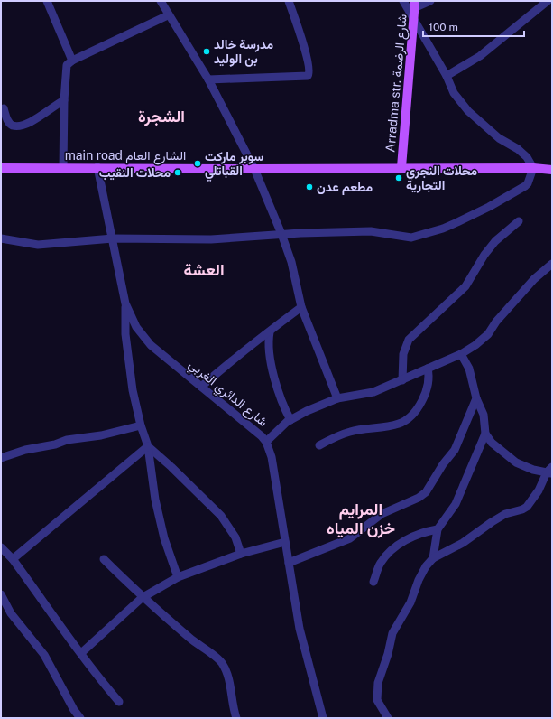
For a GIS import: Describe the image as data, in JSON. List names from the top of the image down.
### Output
{
  "streets": {
    "main road": ["Arradma str. شارع الرضمة", "main road الشارع العام"],
    "street": ["شارع الدائري الغربي"]
  },
  "crossings": [
    ["Arradma str. شارع الرضمة", "main road الشارع العام"],
    ["main road الشارع العام", "شارع الدائري الغربي"]
  ],
  "districts": ["الشجرة", "العشة", "المرايم خزن المياه"],
  "places": [
    "مدرسة خالد بن الوليد",
    "سوبر ماركت القباتلي",
    "محلات النقيب",
    "محلات النجري التجارية",
    "مطعم عدن"
  ],
  "scale_bar": "100 m"
}
